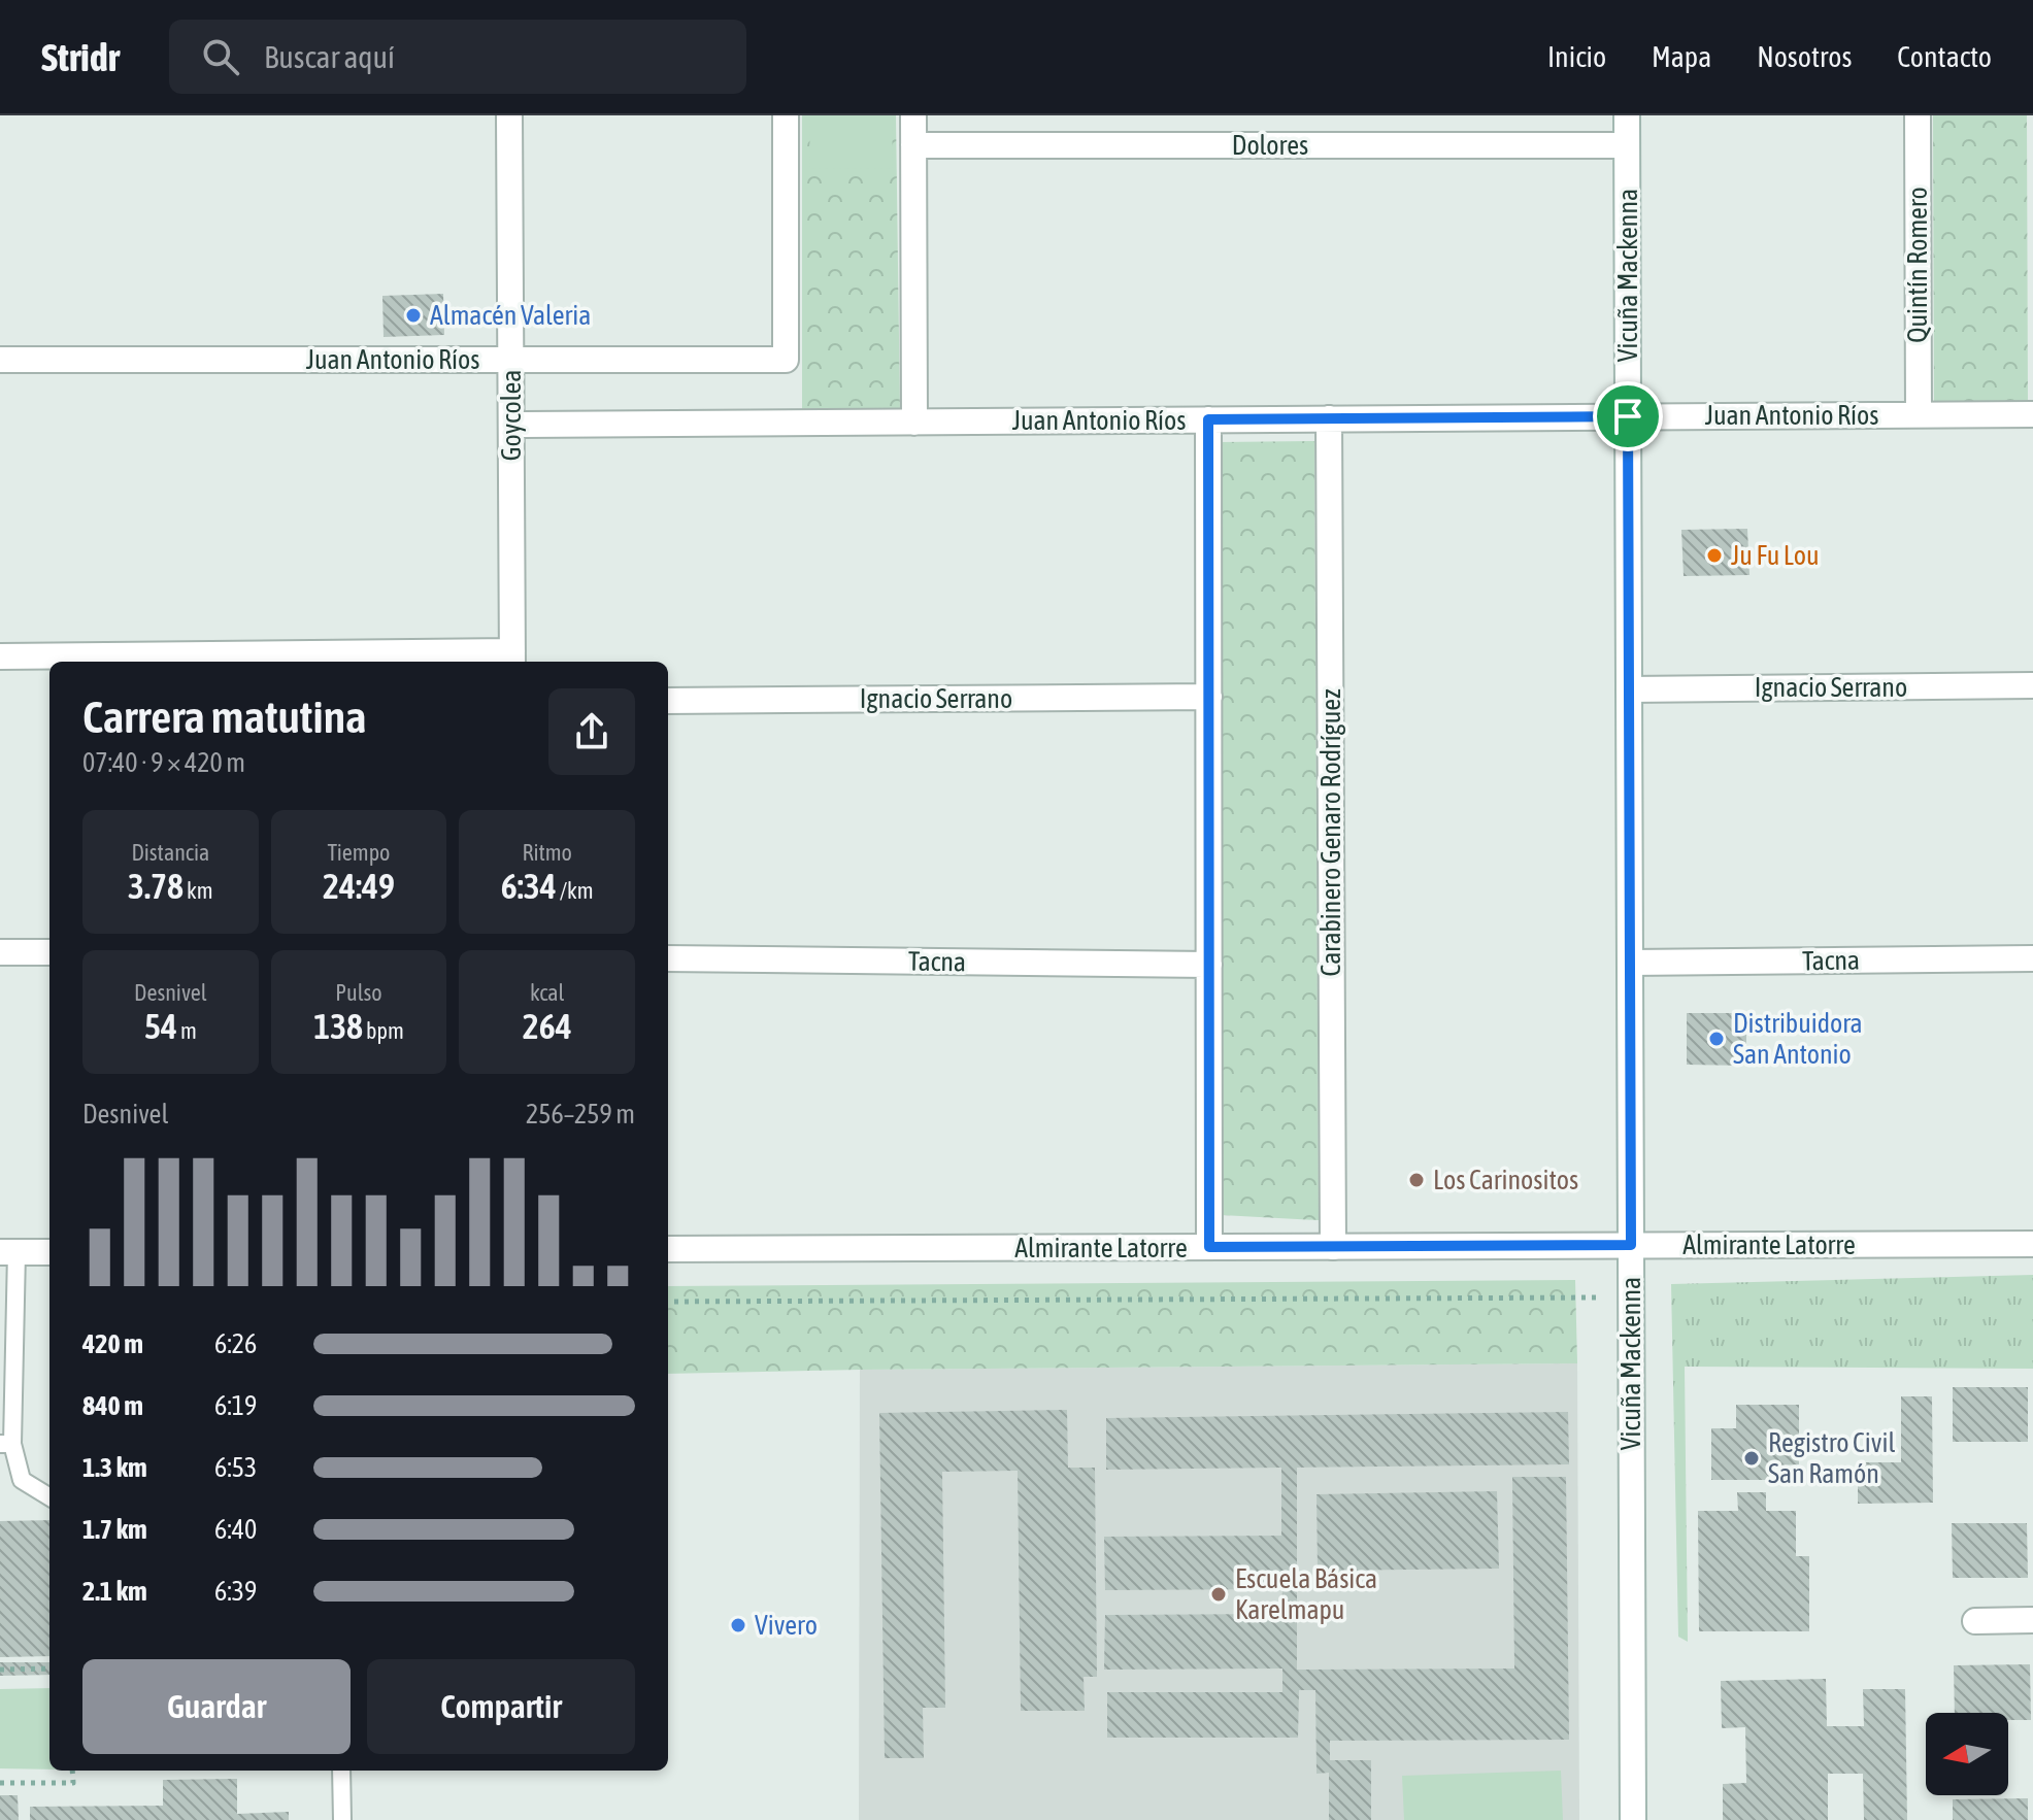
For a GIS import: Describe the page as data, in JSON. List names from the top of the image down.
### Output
{
  "streets": {
    "street": [
      "Dolores",
      "Quintín Romero",
      "Vicuña Mackenna",
      "Juan Antonio Ríos",
      "Goycolea",
      "Ignacio Serrano",
      "Carabinero Genaro Rodríguez",
      "Tacna",
      "Almirante Latorre"
    ]
  },
  "crossings": [
    ["Dolores", "Vicuña Mackenna"],
    ["Quintín Romero", "Juan Antonio Ríos"],
    ["Vicuña Mackenna", "Juan Antonio Ríos"],
    ["Vicuña Mackenna", "Ignacio Serrano"],
    ["Vicuña Mackenna", "Tacna"],
    ["Vicuña Mackenna", "Almirante Latorre"],
    ["Juan Antonio Ríos", "Goycolea"],
    ["Juan Antonio Ríos", "Carabinero Genaro Rodríguez"],
    ["Carabinero Genaro Rodríguez", "Almirante Latorre"]
  ],
  "places": [
    "Almacén Valeria",
    "Ju Fu Lou",
    "Distribuidora San Antonio",
    "Los Carinositos",
    "Registro Civil San Ramón",
    "Escuela Básica Karelmapu",
    "Vivero"
  ],
  "north": "left",
  "page": {
    "header": "Stridr",
    "search": "Buscar aquí",
    "nav": [
      "Inicio",
      "Mapa",
      "Nosotros",
      "Contacto"
    ],
    "heading": ["Carrera matutina", "07:40 · 9 × 420 m"],
    "stats": [
      ["Distancia", "3.78 km"],
      ["Tiempo", "24:49"],
      ["Ritmo", "6:34 /km"],
      ["Desnivel", "54 m"],
      ["Pulso", "138 bpm"],
      ["kcal", "264"]
    ],
    "chart": ["Desnivel", "256–259 m"],
    "list": [
      {
        "name": "420 m",
        "note": "6:26"
      },
      {
        "name": "840 m",
        "note": "6:19"
      },
      {
        "name": "1.3 km",
        "note": "6:53"
      },
      {
        "name": "1.7 km",
        "note": "6:40"
      },
      {
        "name": "2.1 km",
        "note": "6:39"
      }
    ],
    "buttons": ["Guardar", "Compartir"]
  }
}
